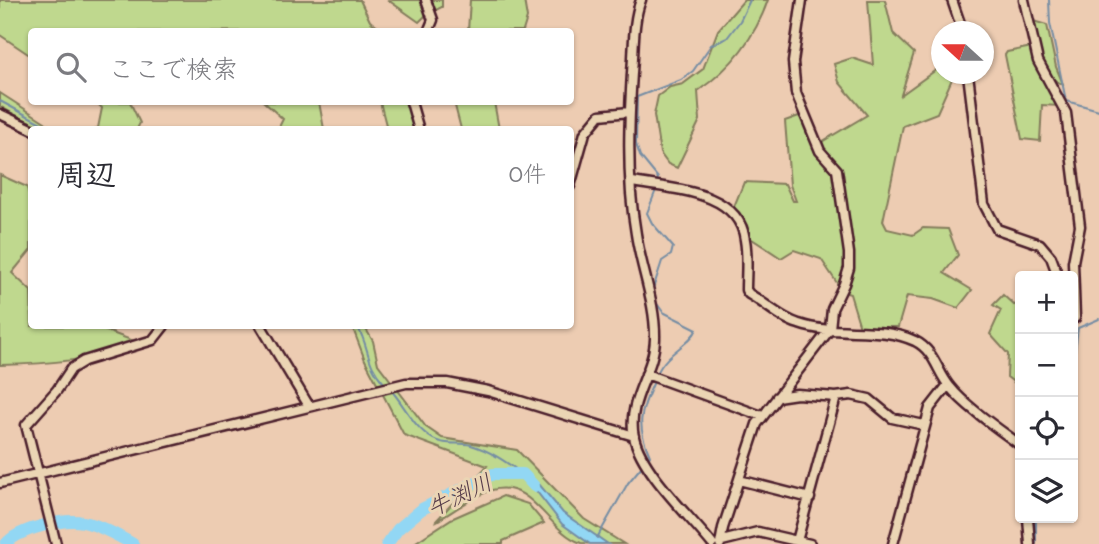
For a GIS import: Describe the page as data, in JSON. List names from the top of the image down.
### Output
{
  "water": ["牛渕川"],
  "north": "left",
  "page": {
    "search": "ここで検索",
    "heading": ["周辺", "0件"],
    "map_buttons": ["+", "−"]
  }
}
